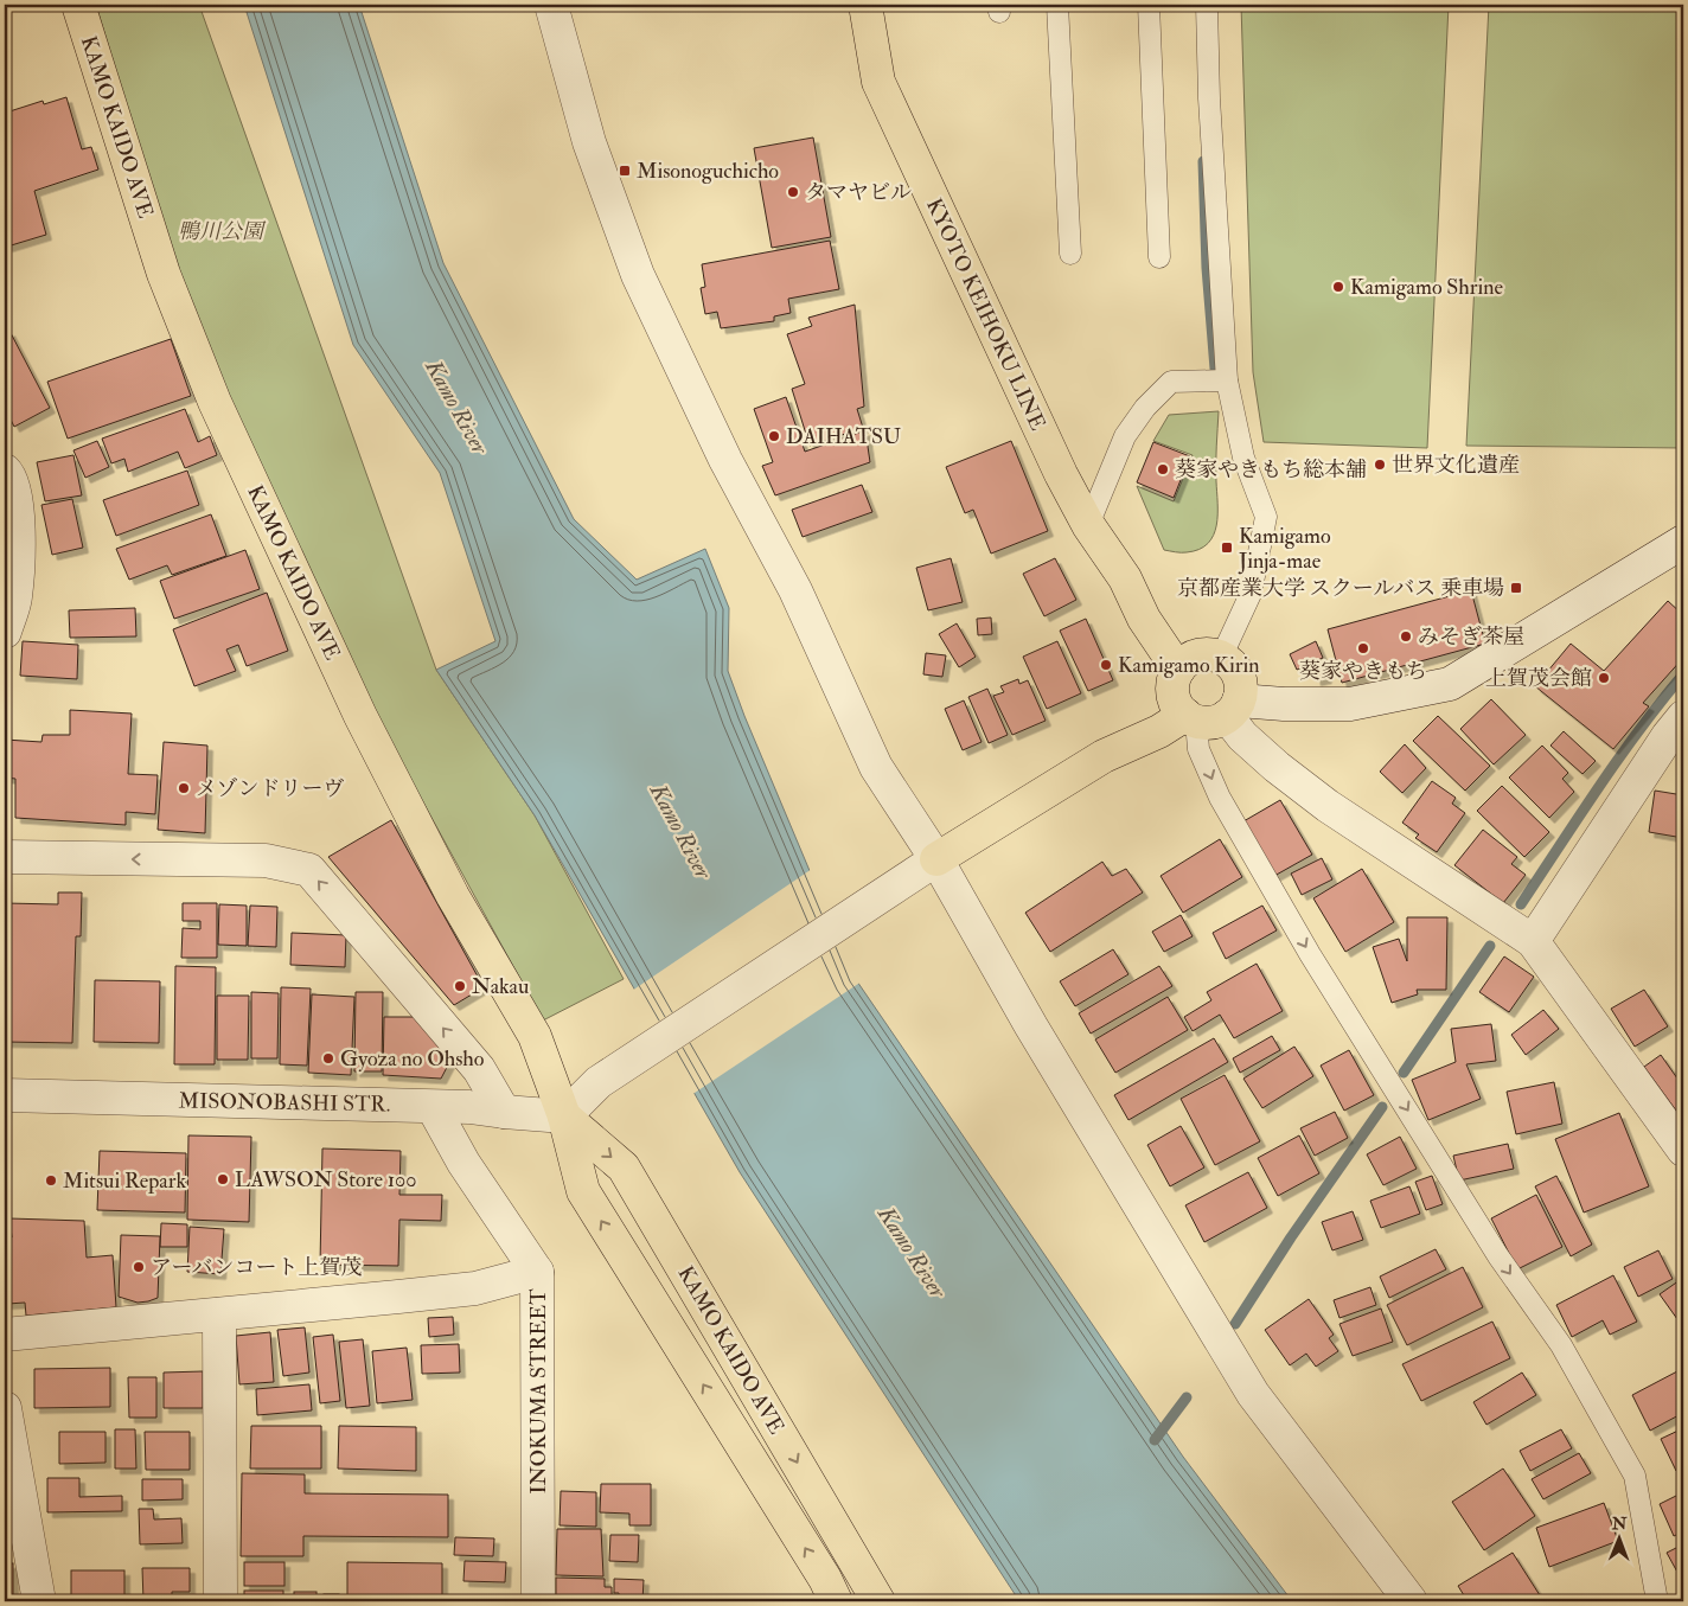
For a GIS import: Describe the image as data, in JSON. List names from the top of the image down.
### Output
{
  "streets": {
    "main road": ["KAMO KAIDO AVE", "KYOTO KEIHOKU LINE"],
    "street": ["MISONOBASHI STR.", "INOKUMA STREET"]
  },
  "crossings": [
    ["KAMO KAIDO AVE", "MISONOBASHI STR."],
    ["MISONOBASHI STR.", "INOKUMA STREET"]
  ],
  "water": ["Kamo River"],
  "parks": ["鴨川公園"],
  "places": {
    "transit": ["Misonoguchicho", "Kamigamo Jinja-mae", "京都産業大学 スクールバス 乗車場"],
    "other": [
      "タマヤビル",
      "Kamigamo Shrine",
      "DAIHATSU",
      "世界文化遺産",
      "葵家やきもち総本舗",
      "みそぎ茶屋",
      "葵家やきもち",
      "Kamigamo Kirin",
      "上賀茂会館",
      "メゾンドリーヴ",
      "Nakau",
      "Gyoza no Ohsho",
      "LAWSON Store 100",
      "Mitsui Repark",
      "アーバンコート上賀茂"
    ]
  },
  "north": "top"
}
